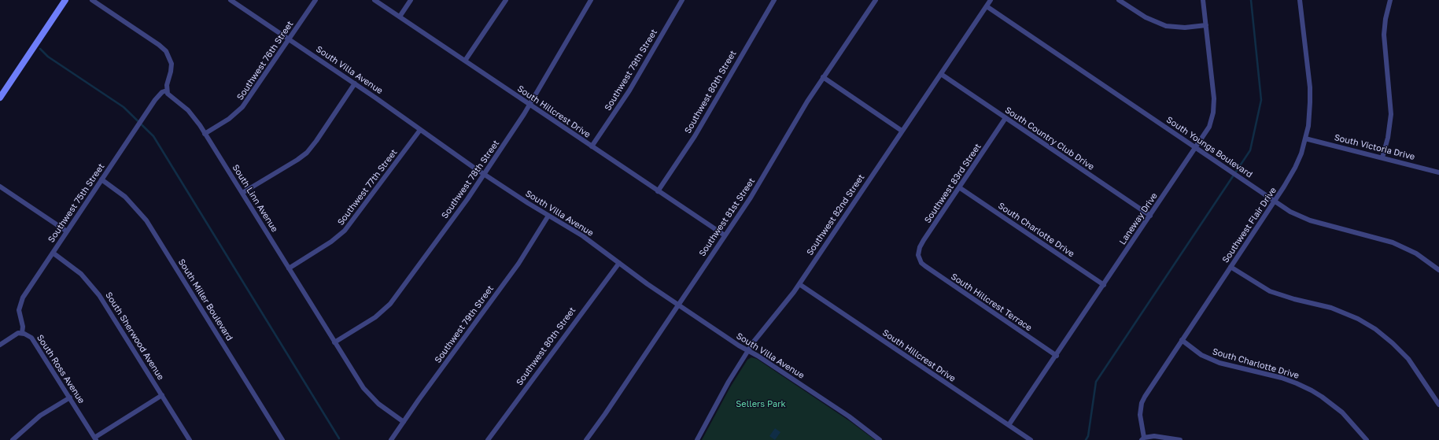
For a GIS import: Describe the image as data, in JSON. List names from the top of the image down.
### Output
{
  "streets": {
    "street": [
      "Southwest 76th Street",
      "South Villa Avenue",
      "Southwest 79th Street",
      "Southwest 80th Street",
      "South Hillcrest Drive",
      "South Country Club Drive",
      "South Youngs Boulevard",
      "South Victoria Drive",
      "Southwest 78th Street",
      "Southwest 83rd Street",
      "Southwest 77th Street",
      "South Linn Avenue",
      "Southwest 75th Street",
      "Southwest 82nd Street",
      "Southwest 81st Street",
      "Laneway Drive",
      "Southwest Flair Drive",
      "South Charlotte Drive",
      "South Miller Boulevard",
      "South Hillcrest Terrace",
      "South Sherwood Avenue",
      "South Ross Avenue"
    ]
  },
  "crossings": [
    ["Southwest 76th Street", "South Villa Avenue"],
    ["Southwest 76th Street", "South Linn Avenue"],
    ["South Villa Avenue", "Southwest 79th Street"],
    ["South Villa Avenue", "Southwest 80th Street"],
    ["South Villa Avenue", "Southwest 78th Street"],
    ["South Villa Avenue", "Southwest 77th Street"],
    ["South Villa Avenue", "Southwest 82nd Street"],
    ["South Villa Avenue", "Southwest 81st Street"],
    ["Southwest 79th Street", "South Hillcrest Drive"],
    ["Southwest 79th Street", "South Linn Avenue"],
    ["Southwest 80th Street", "South Hillcrest Drive"],
    ["South Hillcrest Drive", "Southwest 78th Street"],
    ["South Hillcrest Drive", "Southwest 82nd Street"],
    ["South Hillcrest Drive", "Southwest 81st Street"],
    ["South Hillcrest Drive", "Laneway Drive"],
    ["South Country Club Drive", "Southwest 83rd Street"],
    ["South Country Club Drive", "Southwest 82nd Street"],
    ["South Country Club Drive", "Laneway Drive"],
    ["South Youngs Boulevard", "Southwest 82nd Street"],
    ["South Youngs Boulevard", "Laneway Drive"],
    ["South Youngs Boulevard", "Southwest Flair Drive"],
    ["South Victoria Drive", "Southwest Flair Drive"],
    ["Southwest 78th Street", "South Linn Avenue"],
    ["Southwest 83rd Street", "South Charlotte Drive"],
    ["Southwest 83rd Street", "South Hillcrest Terrace"],
    ["Southwest 77th Street", "South Linn Avenue"],
    ["South Linn Avenue", "Southwest 75th Street"],
    ["Southwest 75th Street", "South Miller Boulevard"],
    ["Southwest 75th Street", "South Sherwood Avenue"],
    ["Southwest 75th Street", "South Ross Avenue"],
    ["Laneway Drive", "South Charlotte Drive"],
    ["Laneway Drive", "South Hillcrest Terrace"],
    ["Southwest Flair Drive", "South Charlotte Drive"]
  ],
  "parks": ["Sellers Park"]
}
